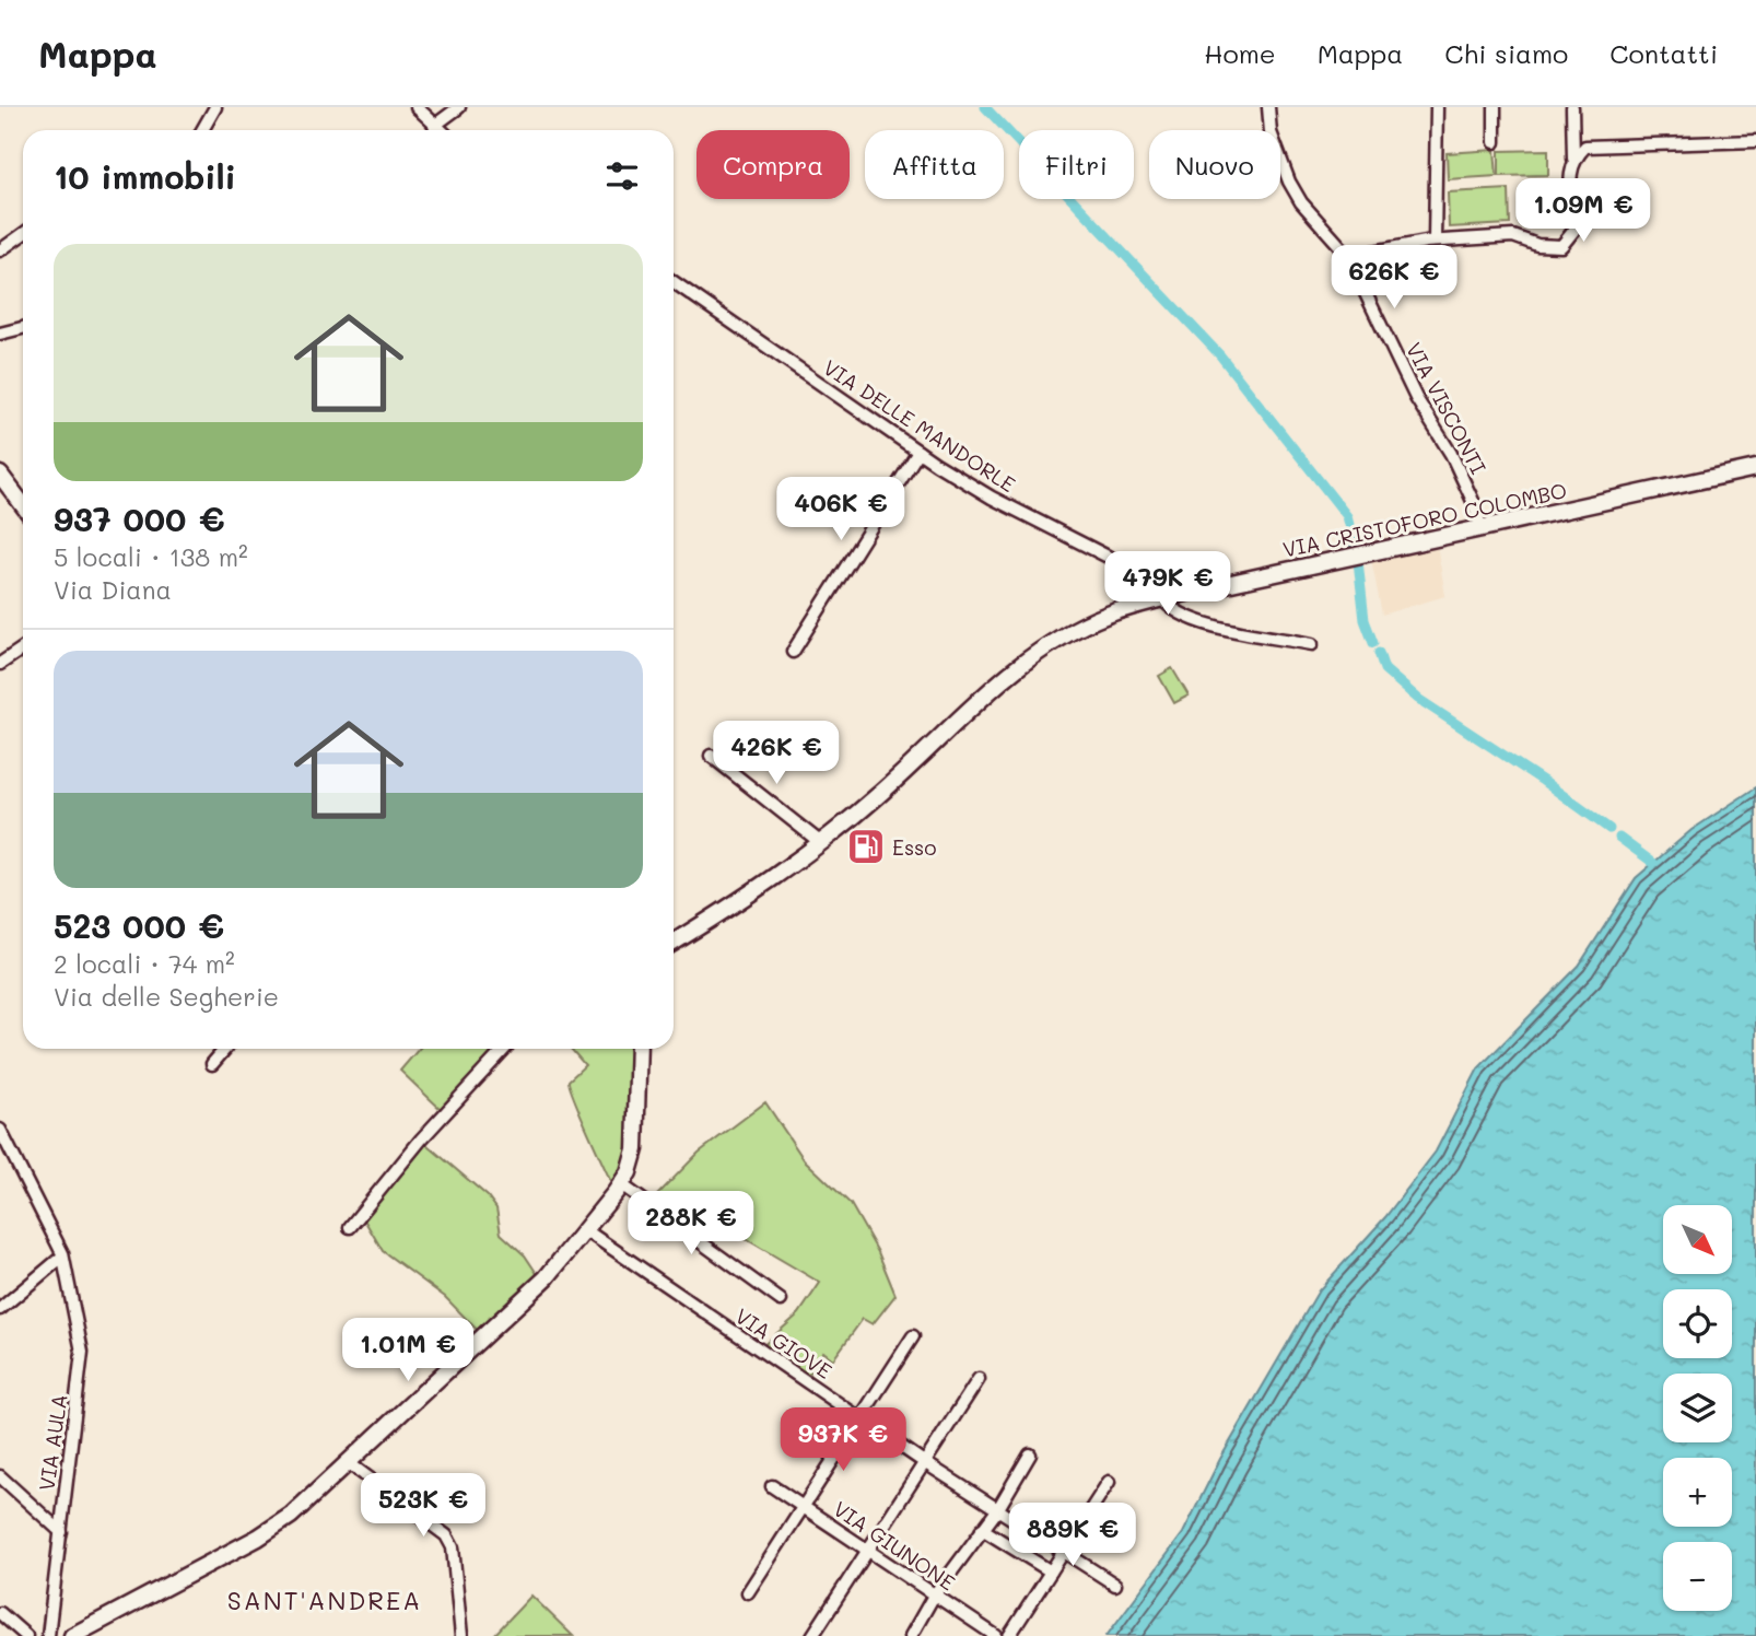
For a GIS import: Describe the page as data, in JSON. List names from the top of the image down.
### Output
{
  "streets": {
    "main road": ["VIA CRISTOFORO COLOMBO"],
    "street": [
      "VIA VISCONTI",
      "VIA DELLE MANDORLE",
      "VIA GIOVE",
      "VIA AULA",
      "VIA GIUNONE"
    ]
  },
  "crossings": [
    ["VIA VISCONTI", "VIA CRISTOFORO COLOMBO"],
    ["VIA DELLE MANDORLE", "VIA CRISTOFORO COLOMBO"]
  ],
  "districts": ["SANT'ANDREA"],
  "places": {
    "fuel station": ["Esso"]
  },
  "north": "bottom right",
  "page": {
    "header": "Mappa",
    "nav": [
      "Home",
      "Mappa",
      "Chi siamo",
      "Contatti"
    ],
    "chip": [
      "Compra",
      "Affitta",
      "Filtri",
      "Nuovo"
    ],
    "heading": "10 immobili",
    "price": [
      "1.09M €",
      "626K €",
      "406K €",
      "479K €",
      "426K €",
      "288K €",
      "1.01M €",
      "937K €",
      "523K €",
      "889K €"
    ],
    "list": [
      {
        "name": "937 000 €",
        "note": "5 locali · 138 m² · Via Diana"
      },
      {
        "name": "523 000 €",
        "note": "2 locali · 74 m² · Via delle Segherie"
      }
    ],
    "map_buttons": ["+", "−"]
  }
}
